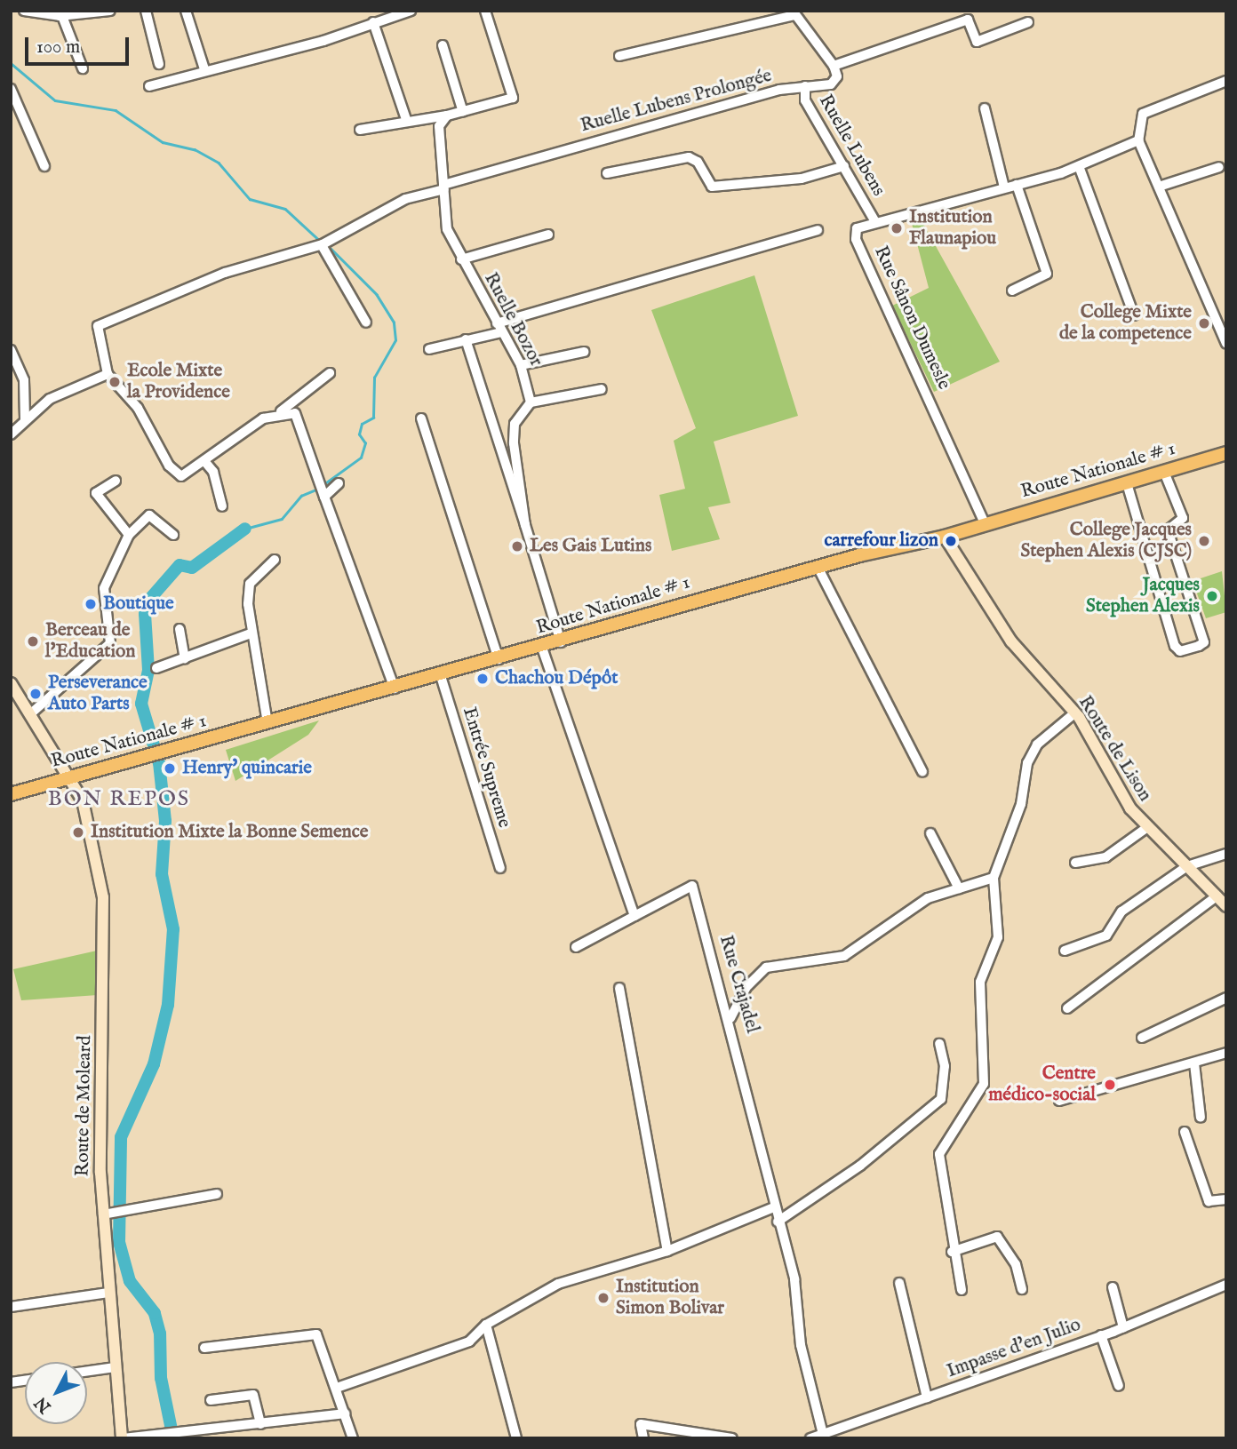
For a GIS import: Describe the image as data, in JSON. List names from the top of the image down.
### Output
{
  "streets": {
    "main road": ["Route Nationale # 1"],
    "street": [
      "Ruelle Lubens Prolongée",
      "Ruelle Lubens",
      "Rue Sânon Dumesle",
      "Ruelle Bozor",
      "Route de Lison",
      "Entrée Supreme",
      "Rue Crajadel",
      "Route de Moleard",
      "Impasse d'en Julio"
    ]
  },
  "crossings": [
    ["Ruelle Lubens Prolongée", "Ruelle Lubens"],
    ["Ruelle Lubens Prolongée", "Ruelle Bozor"],
    ["Ruelle Lubens", "Rue Sânon Dumesle"],
    ["Rue Sânon Dumesle", "Route Nationale # 1"],
    ["Route Nationale # 1", "Route de Lison"],
    ["Route Nationale # 1", "Entrée Supreme"],
    ["Route Nationale # 1", "Route de Moleard"],
    ["Rue Crajadel", "Impasse d'en Julio"]
  ],
  "districts": ["BON REPOS"],
  "places": [
    "Institution Flaunapiou",
    "College Mixte de la competence",
    "Ecole Mixte la Providence",
    "carrefour lizon",
    "College Jacques Stephen Alexis (CJSC)",
    "Les Gais Lutins",
    "Jacques Stephen Alexis",
    "Boutique",
    "Berceau de l'Education",
    "Chachou Dépôt",
    "Perseverance Auto Parts",
    "Henry' quincarie",
    "Institution Mixte la Bonne Semence",
    "Centre médico-social",
    "Institution Simon Bolivar"
  ],
  "scale_bar": "100 m",
  "north": "bottom left"
}
